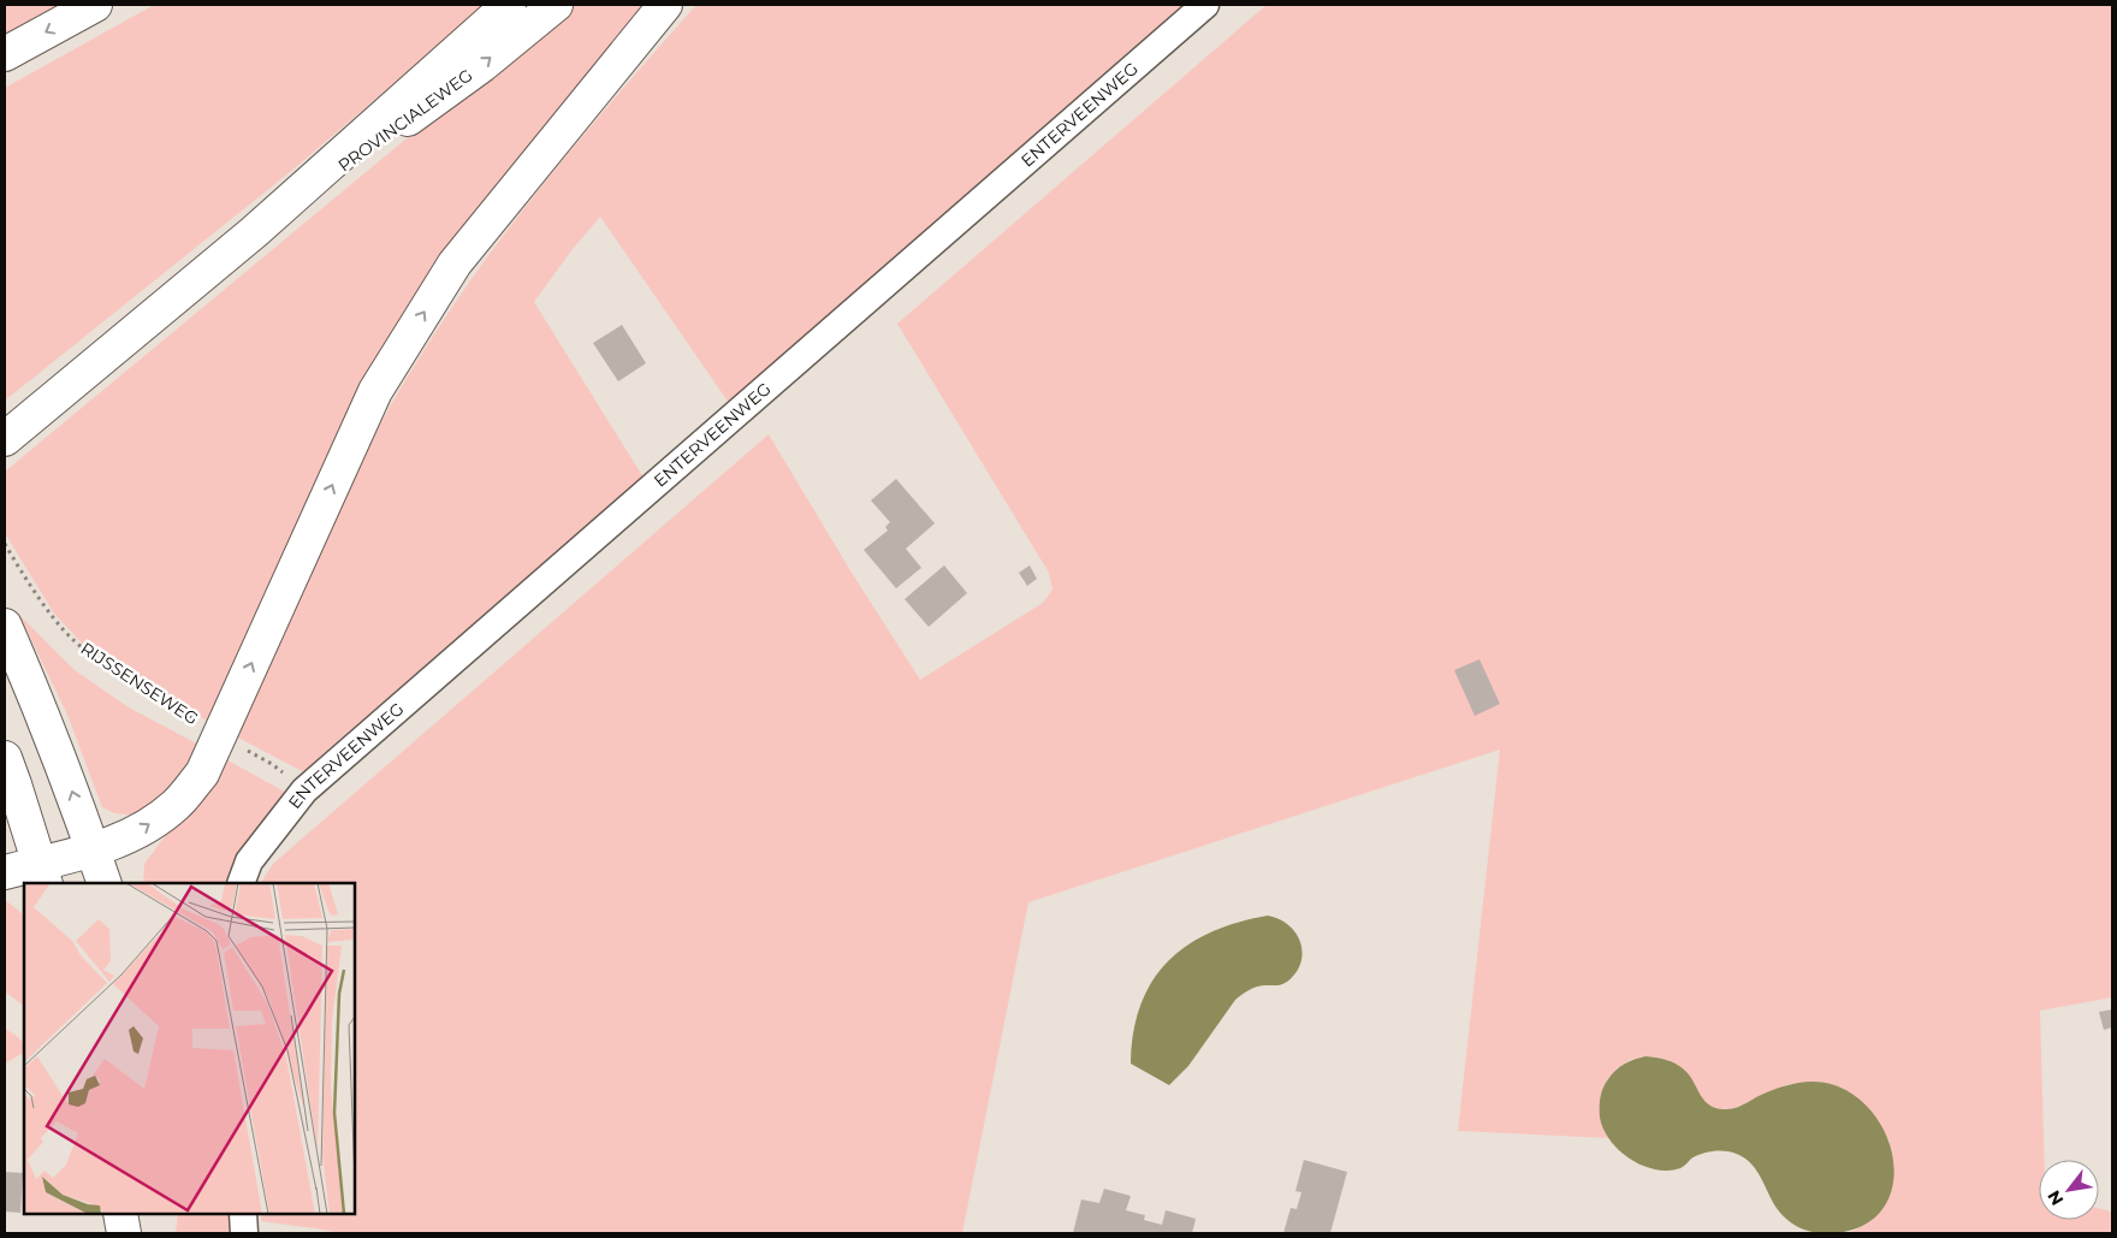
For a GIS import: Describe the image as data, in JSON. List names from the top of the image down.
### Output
{
  "streets": {
    "main road": ["PROVINCIALEWEG"],
    "street": ["ENTERVEENWEG"],
    "path": ["RIJSSENSEWEG"]
  },
  "crossings": [
    ["ENTERVEENWEG", "RIJSSENSEWEG"]
  ],
  "north": "bottom left"
}
